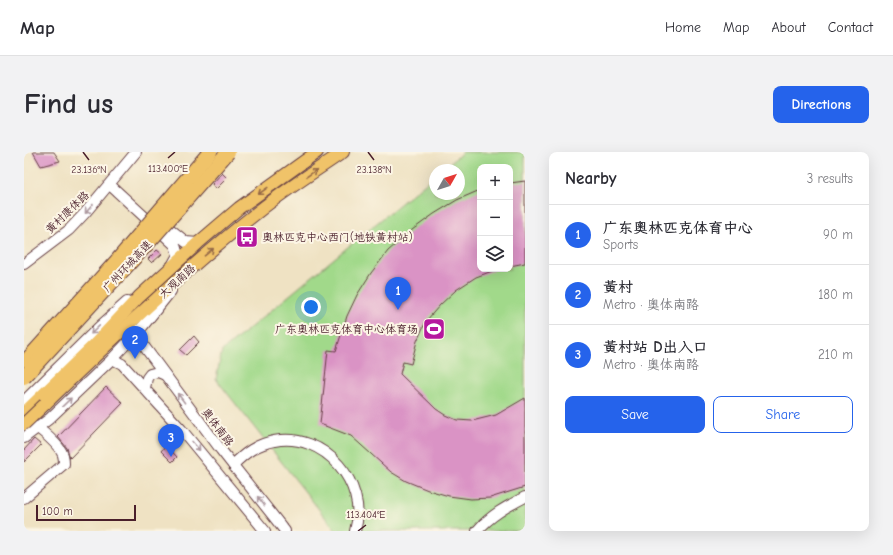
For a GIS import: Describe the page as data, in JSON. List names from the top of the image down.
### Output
{
  "streets": {
    "highway": ["广州环城高速"],
    "main road": ["大观南路"],
    "street": ["黄村康体路", "奥体南路"]
  },
  "one_way": ["黄村康体路"],
  "places": {
    "bus stop": ["奥林匹克中心西门(地铁黄村站)"],
    "sports": ["广东奥林匹克体育中心体育场"]
  },
  "scale_bar": "100 m",
  "north": "top right",
  "page": {
    "header": "Map",
    "nav": [
      "Home",
      "Map",
      "About",
      "Contact"
    ],
    "buttons": [
      "Directions",
      ["Save", "Share"]
    ],
    "title": "Find us",
    "heading": ["Nearby", "3 results"],
    "map_buttons": ["+", "−"],
    "list": [
      {
        "mark": "1",
        "name": "广东奥林匹克体育中心",
        "note": "Sports",
        "value": "90 m"
      },
      {
        "mark": "2",
        "name": "黄村",
        "note": "Metro · 奥体南路",
        "value": "180 m"
      },
      {
        "mark": "3",
        "name": "黄村站 D出入口",
        "note": "Metro · 奥体南路",
        "value": "210 m"
      }
    ],
    "pins": ["1", "2", "3"],
    "scale": "100 m"
  },
  "coordinates": [
    "113.400°E",
    "23.136°N",
    "23.138°N",
    "113.404°E"
  ]
}
